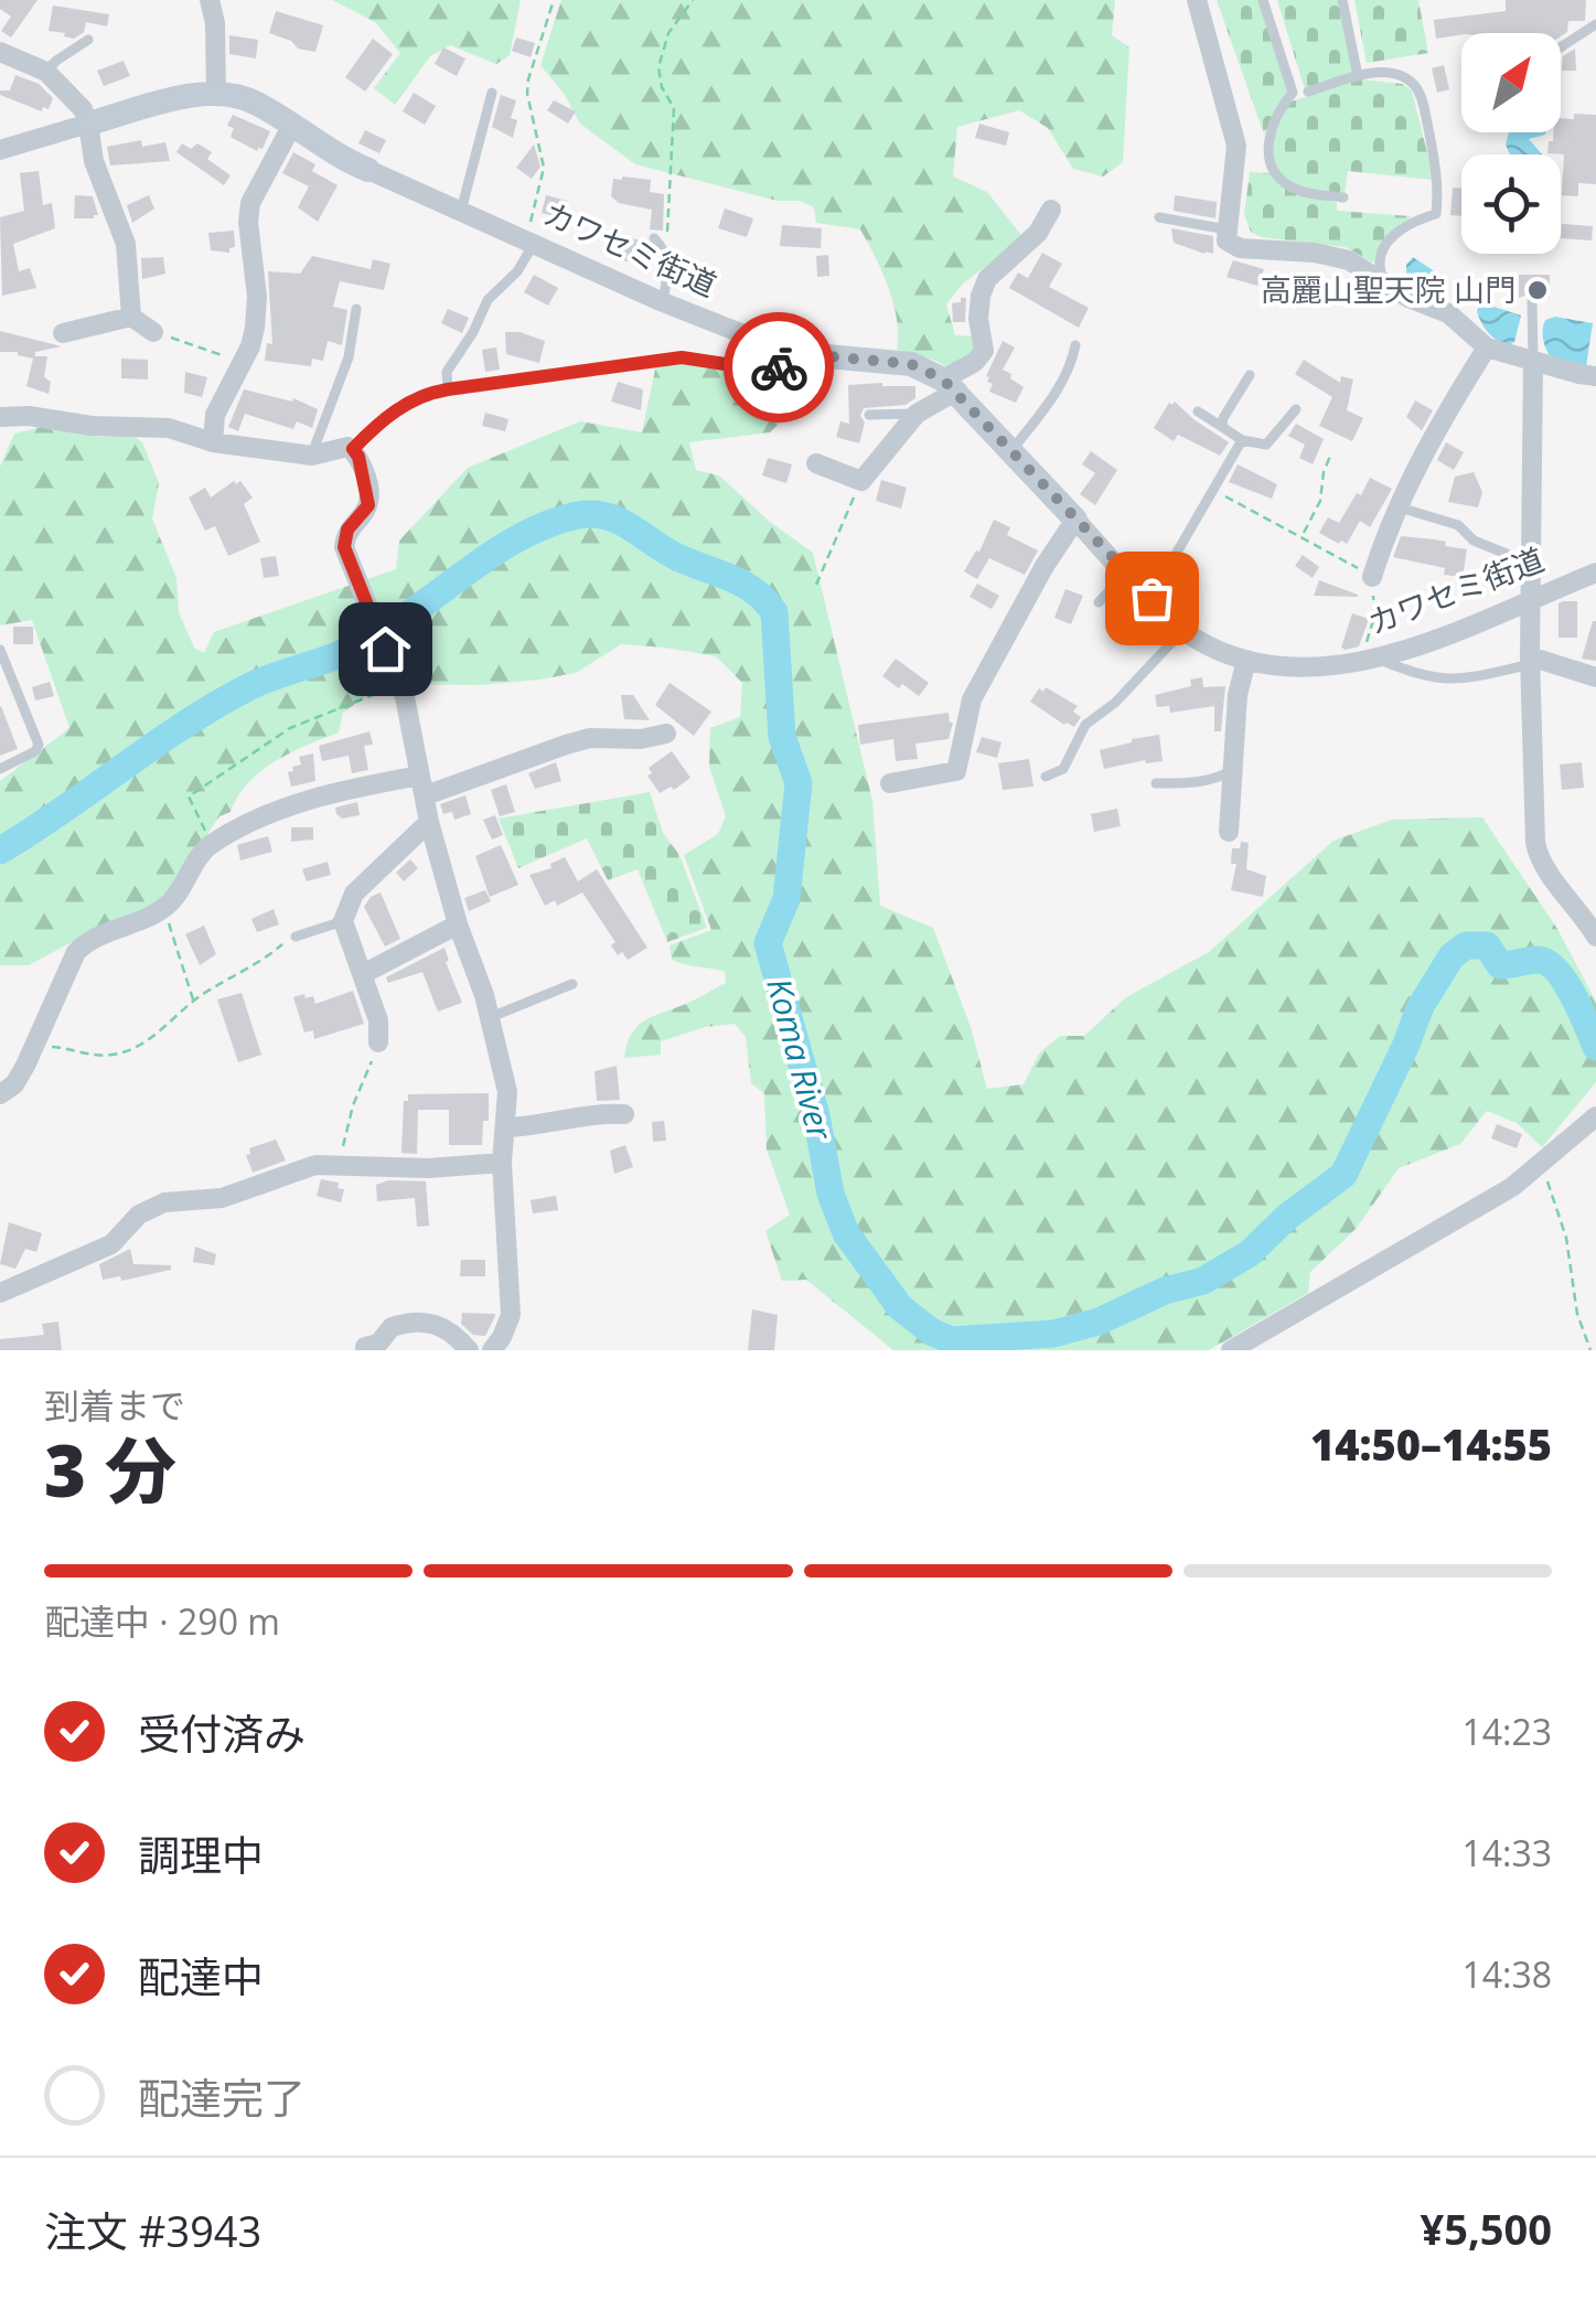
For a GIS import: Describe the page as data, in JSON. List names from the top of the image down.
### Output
{
  "streets": {
    "street": ["カワセミ街道"]
  },
  "water": ["Koma River"],
  "places": ["高麗山聖天院 山門"],
  "north": "top right",
  "page": {
    "heading": ["3 分", "到着まで", "14:50–14:55"],
    "panel": ["注文 #3943", "¥5,500"],
    "bar": "配達中 · 290 m",
    "list": [
      ["受付済み", "14:23"],
      ["調理中", "14:33"],
      ["配達中", "14:38"],
      "配達完了"
    ]
  }
}
